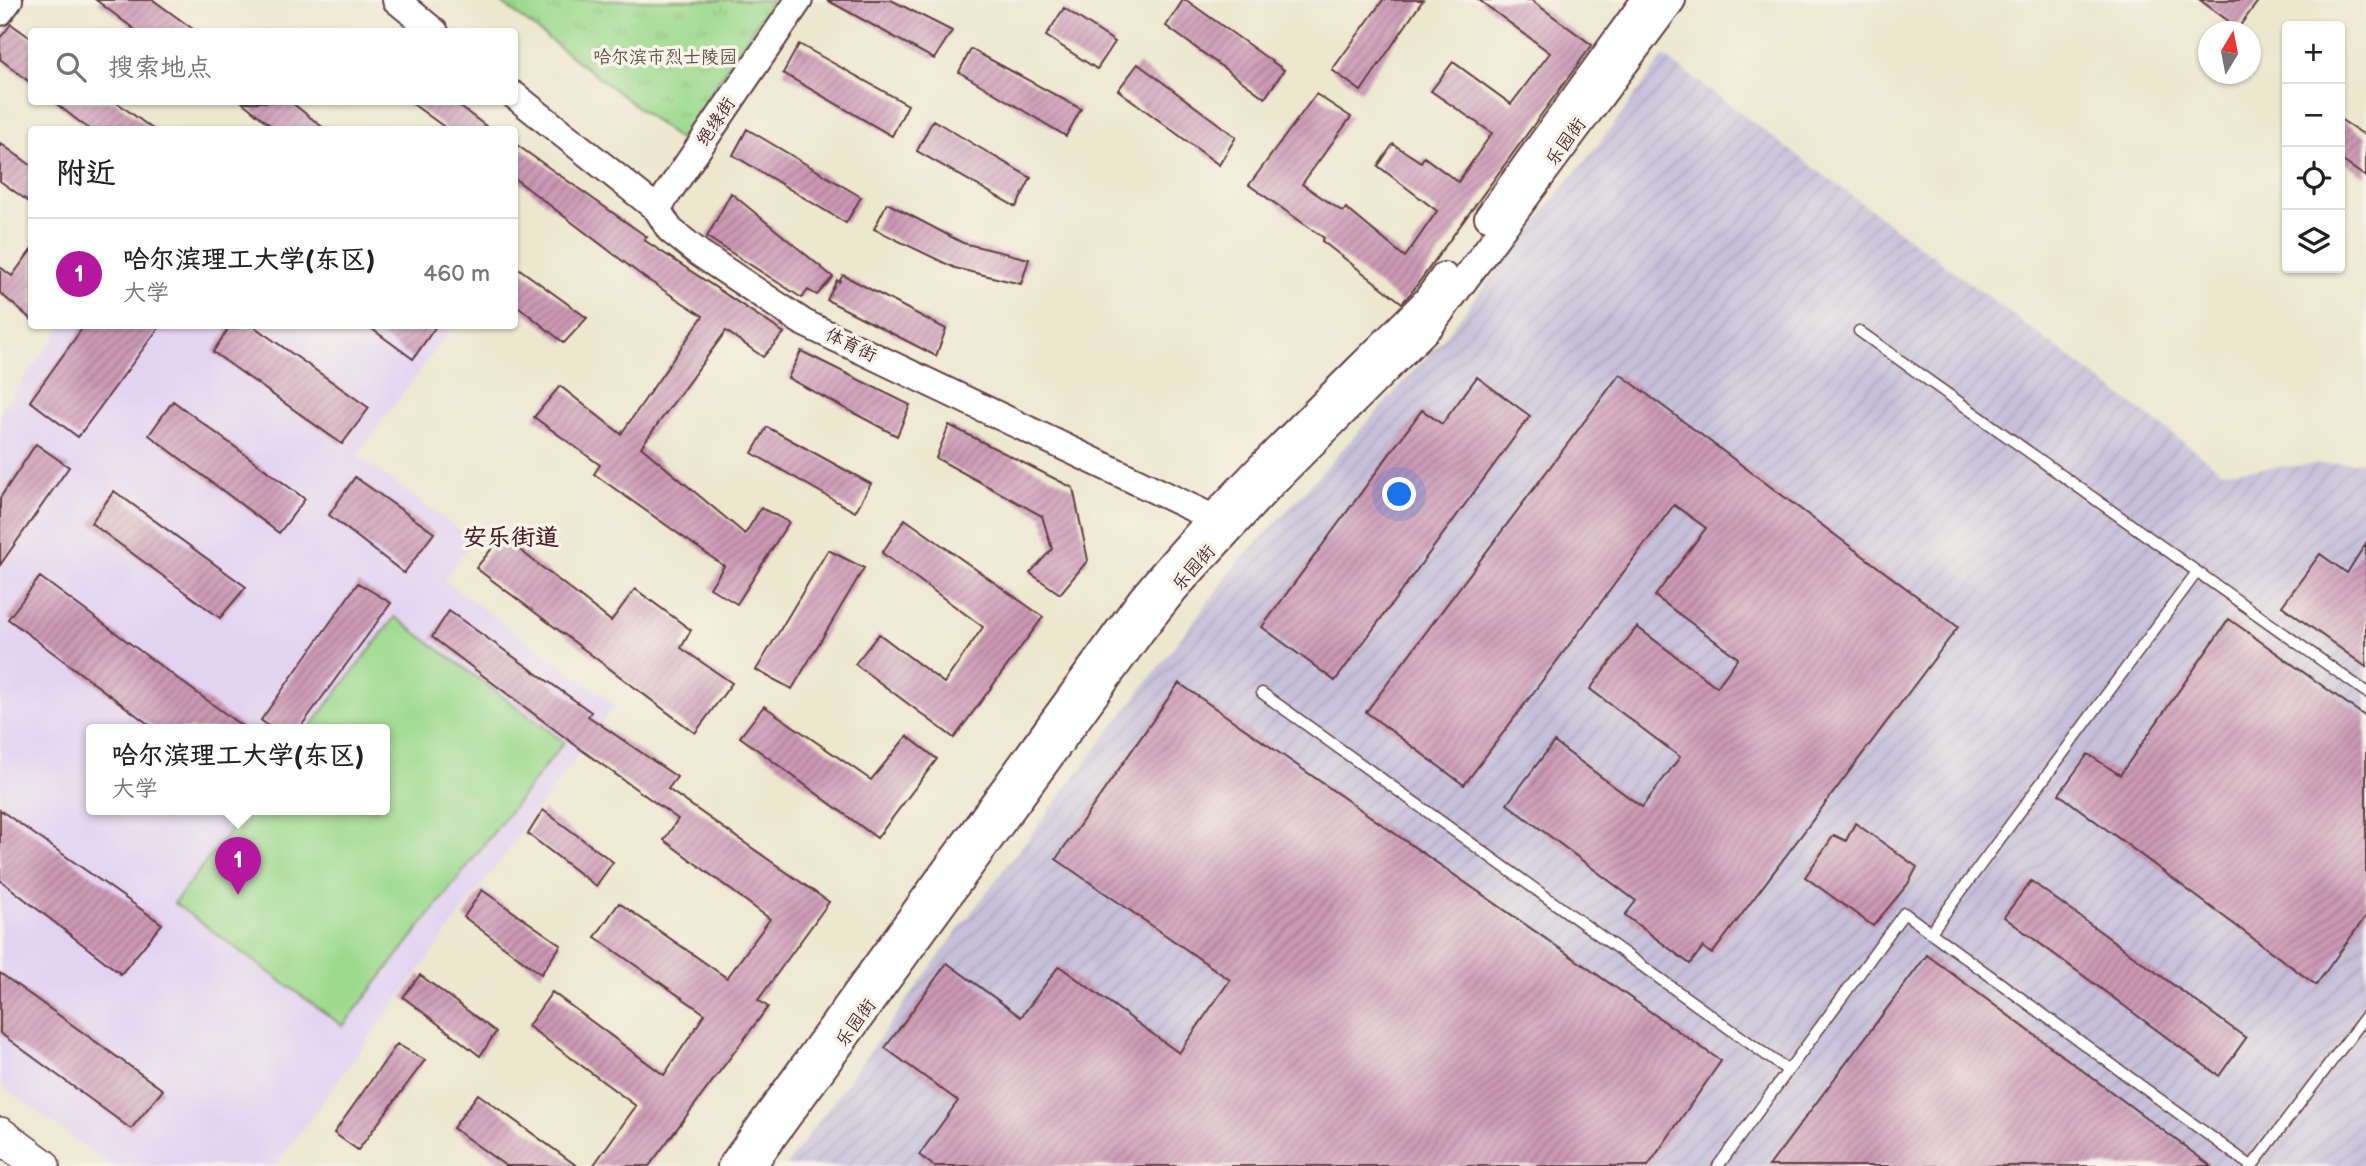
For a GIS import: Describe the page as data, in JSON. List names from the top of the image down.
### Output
{
  "streets": {
    "main road": ["绝缘街", "乐园街", "体育街"]
  },
  "crossings": [
    ["绝缘街", "体育街"],
    ["乐园街", "体育街"]
  ],
  "districts": ["安乐街道"],
  "parks": ["哈尔滨市烈士陵园"],
  "north": "top",
  "page": {
    "map_buttons": ["+", "−"],
    "search": "搜索地点",
    "heading": "附近",
    "list": [
      {
        "mark": "1",
        "name": "哈尔滨理工大学(东区)",
        "note": "大学",
        "value": "460 m"
      }
    ],
    "popup": ["哈尔滨理工大学(东区)", "大学"],
    "pins": "1"
  }
}
